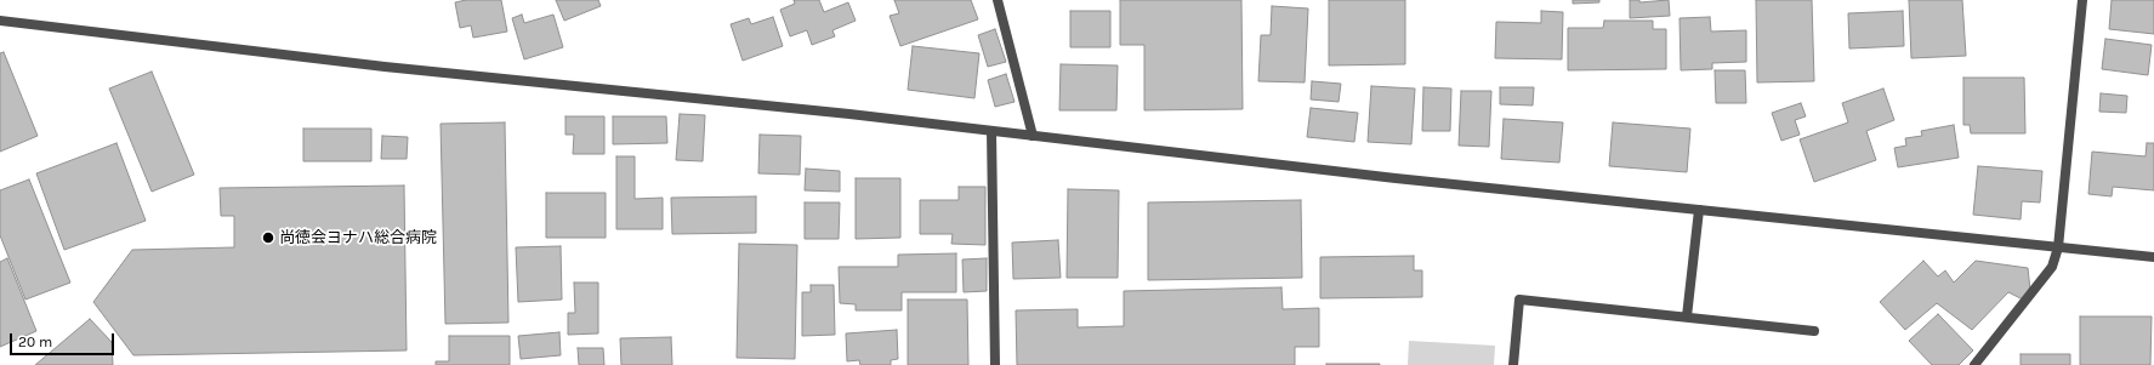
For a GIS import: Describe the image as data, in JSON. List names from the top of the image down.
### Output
{
  "places": ["尚徳会ヨナハ総合病院"],
  "scale_bar": "20 m"
}
